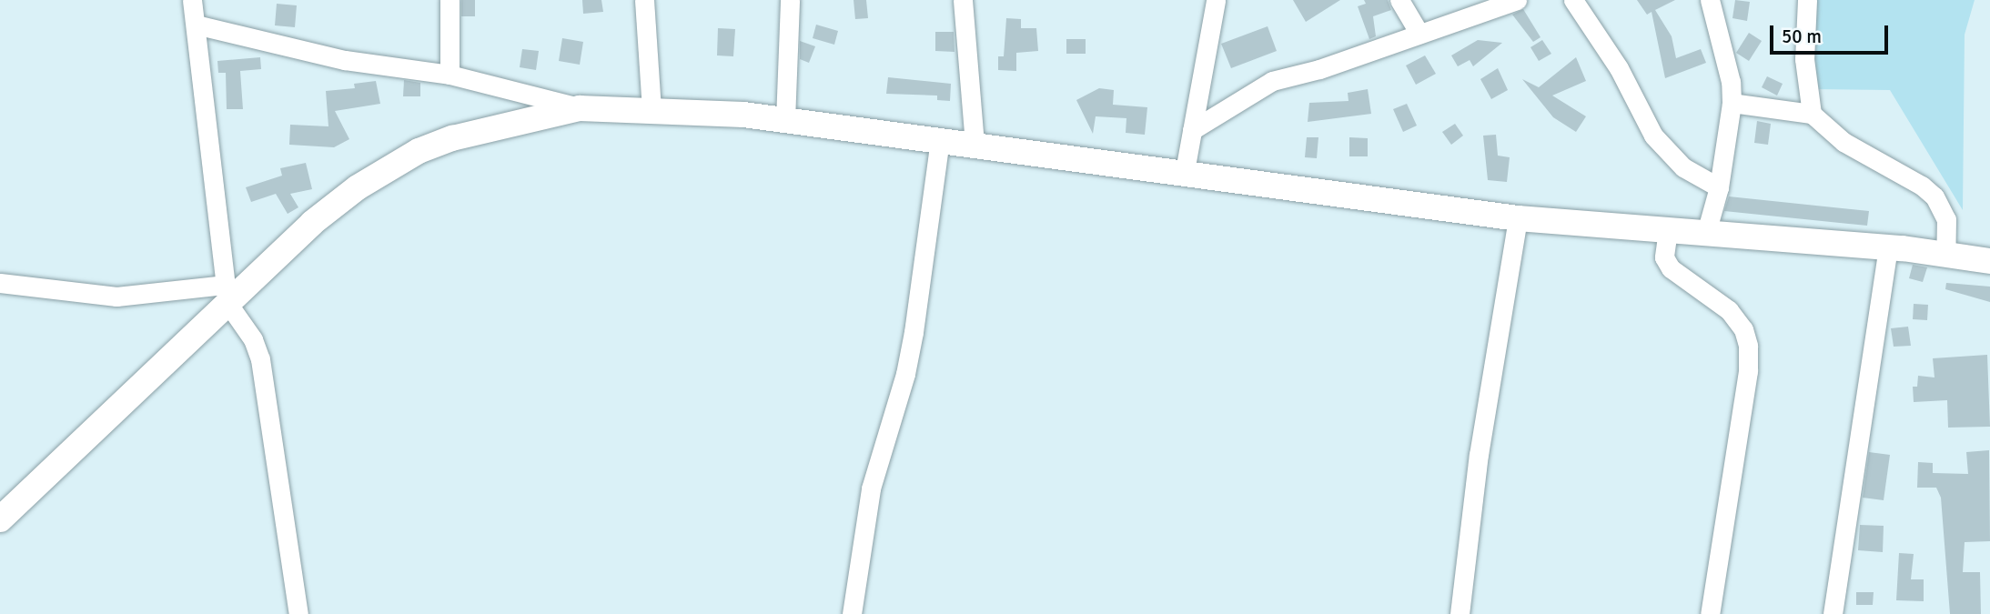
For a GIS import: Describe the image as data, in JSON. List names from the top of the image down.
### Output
{
  "scale_bar": "50 m"
}
